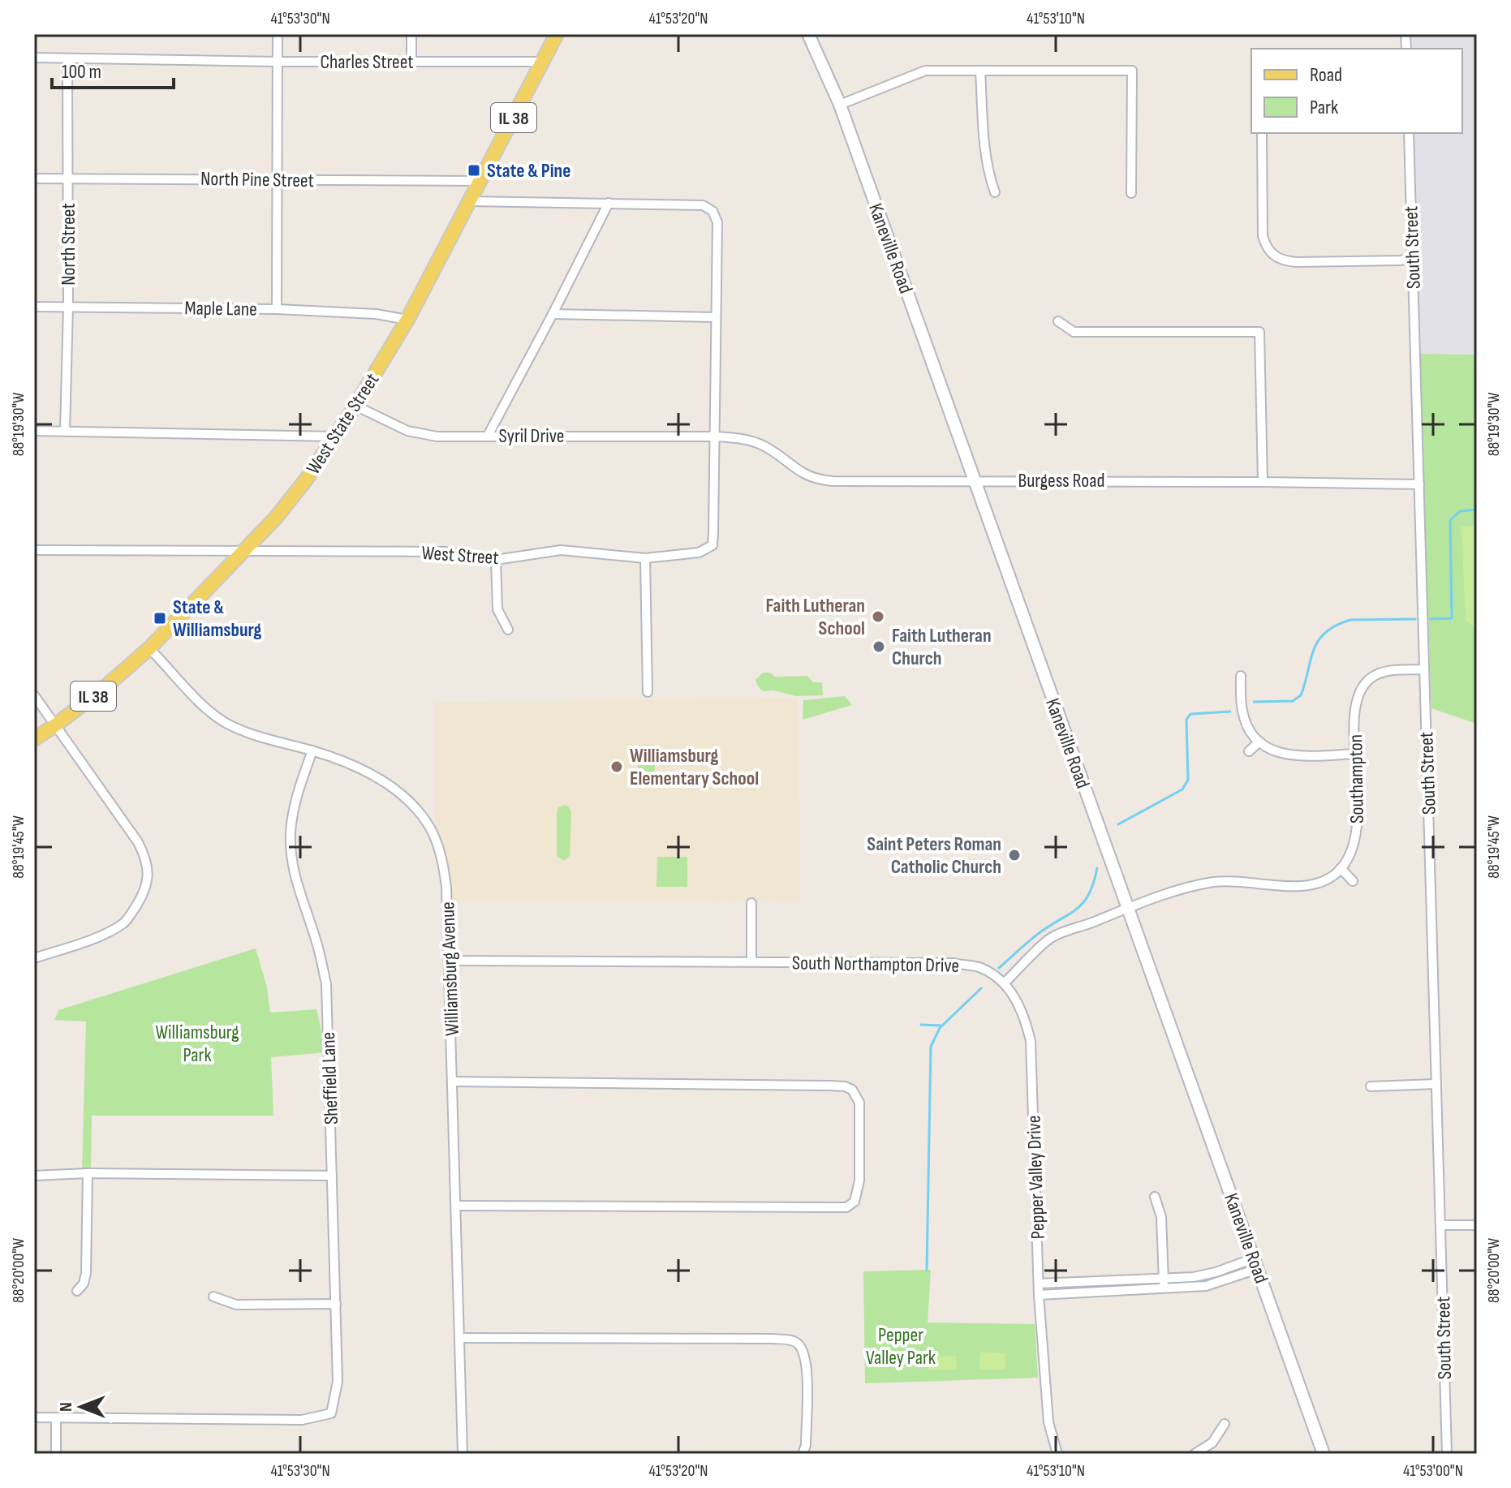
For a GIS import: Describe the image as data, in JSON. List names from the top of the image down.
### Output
{
  "streets": {
    "main road": ["IL 38", "Kaneville Road", "West State Street"],
    "street": [
      "Charles Street",
      "North Pine Street",
      "North Street",
      "South Street",
      "Maple Lane",
      "Syril Drive",
      "Burgess Road",
      "West Street",
      "Southampton",
      "South Northampton Drive",
      "Williamsburg Avenue",
      "Sheffield Lane",
      "Pepper Valley Drive"
    ]
  },
  "crossings": [
    ["Charles Street", "North Street"],
    ["Charles Street", "West State Street"],
    ["North Pine Street", "North Street"],
    ["North Pine Street", "West State Street"],
    ["North Street", "Maple Lane"],
    ["South Street", "Burgess Road"],
    ["South Street", "Southampton"],
    ["Kaneville Road", "Burgess Road"],
    ["Maple Lane", "West State Street"],
    ["West State Street", "Syril Drive"],
    ["West State Street", "West Street"],
    ["West State Street", "Williamsburg Avenue"],
    ["Syril Drive", "Burgess Road"],
    ["Syril Drive", "West Street"],
    ["Burgess Road", "West Street"],
    ["South Northampton Drive", "Williamsburg Avenue"],
    ["South Northampton Drive", "Pepper Valley Drive"],
    ["Williamsburg Avenue", "Sheffield Lane"]
  ],
  "parks": ["Williamsburg Park", "Pepper Valley Park"],
  "places": {
    "transit": ["State & Pine", "State & Williamsburg"],
    "other": [
      "Faith Lutheran School",
      "Faith Lutheran Church",
      "Williamsburg Elementary School",
      "Saint Peters Roman Catholic Church"
    ]
  },
  "legend": ["Road", "Park"],
  "scale_bar": "100 m",
  "north": "left",
  "coordinates": [
    "41°53'30\"N",
    "41°53'20\"N",
    "41°53'10\"N",
    "88°19'30\"W",
    "88°19'45\"W",
    "88°20'00\"W",
    "41°53'00\"N"
  ]
}
